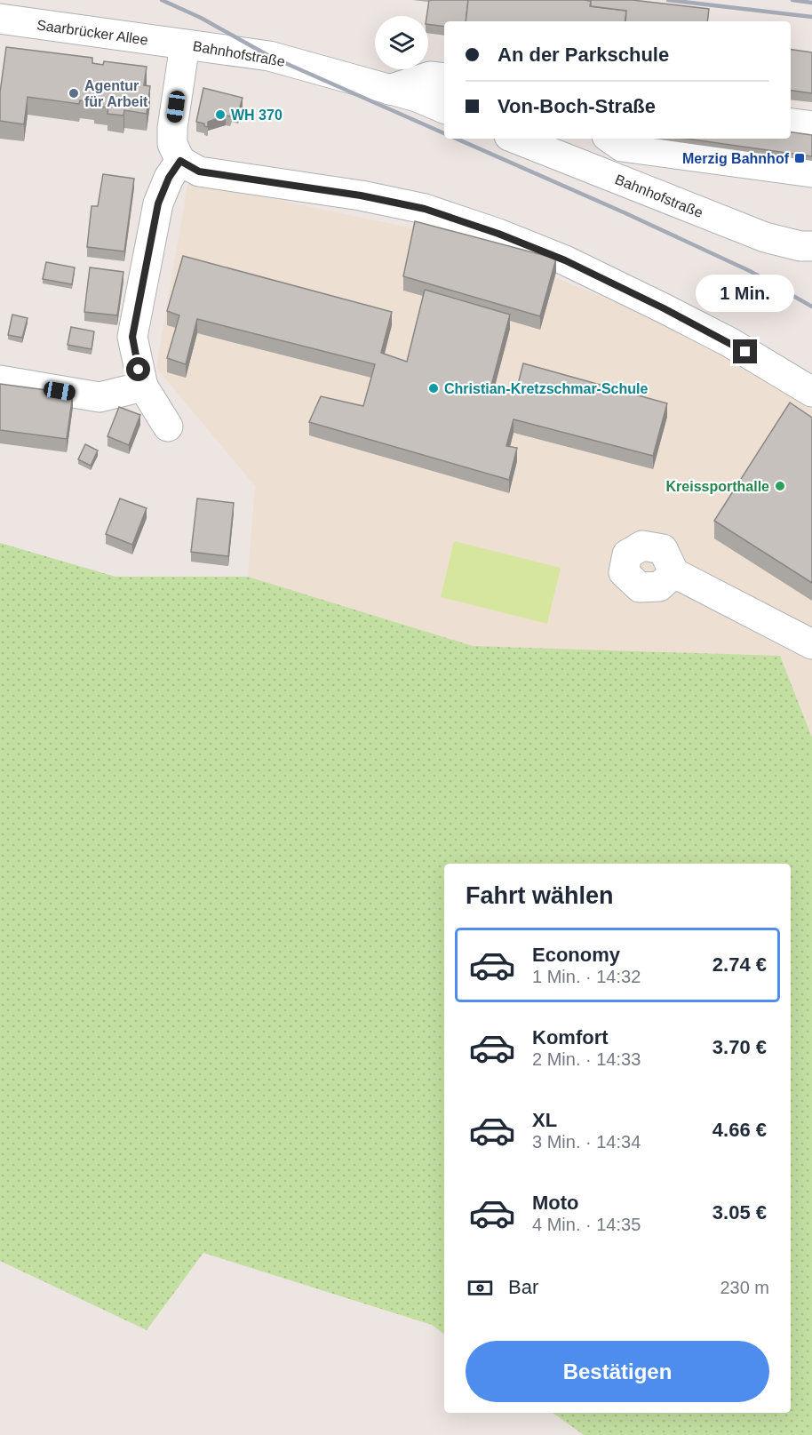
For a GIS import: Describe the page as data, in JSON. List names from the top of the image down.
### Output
{
  "streets": {
    "street": ["Saarbrücker Allee", "Bahnhofstraße"]
  },
  "crossings": [
    ["Saarbrücker Allee", "Bahnhofstraße"]
  ],
  "places": {
    "other": [
      "Agentur für Arbeit",
      "WH 370",
      "Christian-Kretzschmar-Schule",
      "Kreissporthalle"
    ],
    "transit": ["Merzig Bahnhof"]
  },
  "page": {
    "banner": ["An der Parkschule", "Von-Boch-Straße"],
    "bubble": "1 Min.",
    "heading": "Fahrt wählen",
    "list": [
      {
        "name": "Economy",
        "note": "1 Min. · 14:32",
        "value": "2.74 €"
      },
      {
        "name": "Komfort",
        "note": "2 Min. · 14:33",
        "value": "3.70 €"
      },
      {
        "name": "XL",
        "note": "3 Min. · 14:34",
        "value": "4.66 €"
      },
      {
        "name": "Moto",
        "note": "4 Min. · 14:35",
        "value": "3.05 €"
      }
    ],
    "pay": ["Bar", "230 m"],
    "buttons": "Bestätigen"
  }
}
